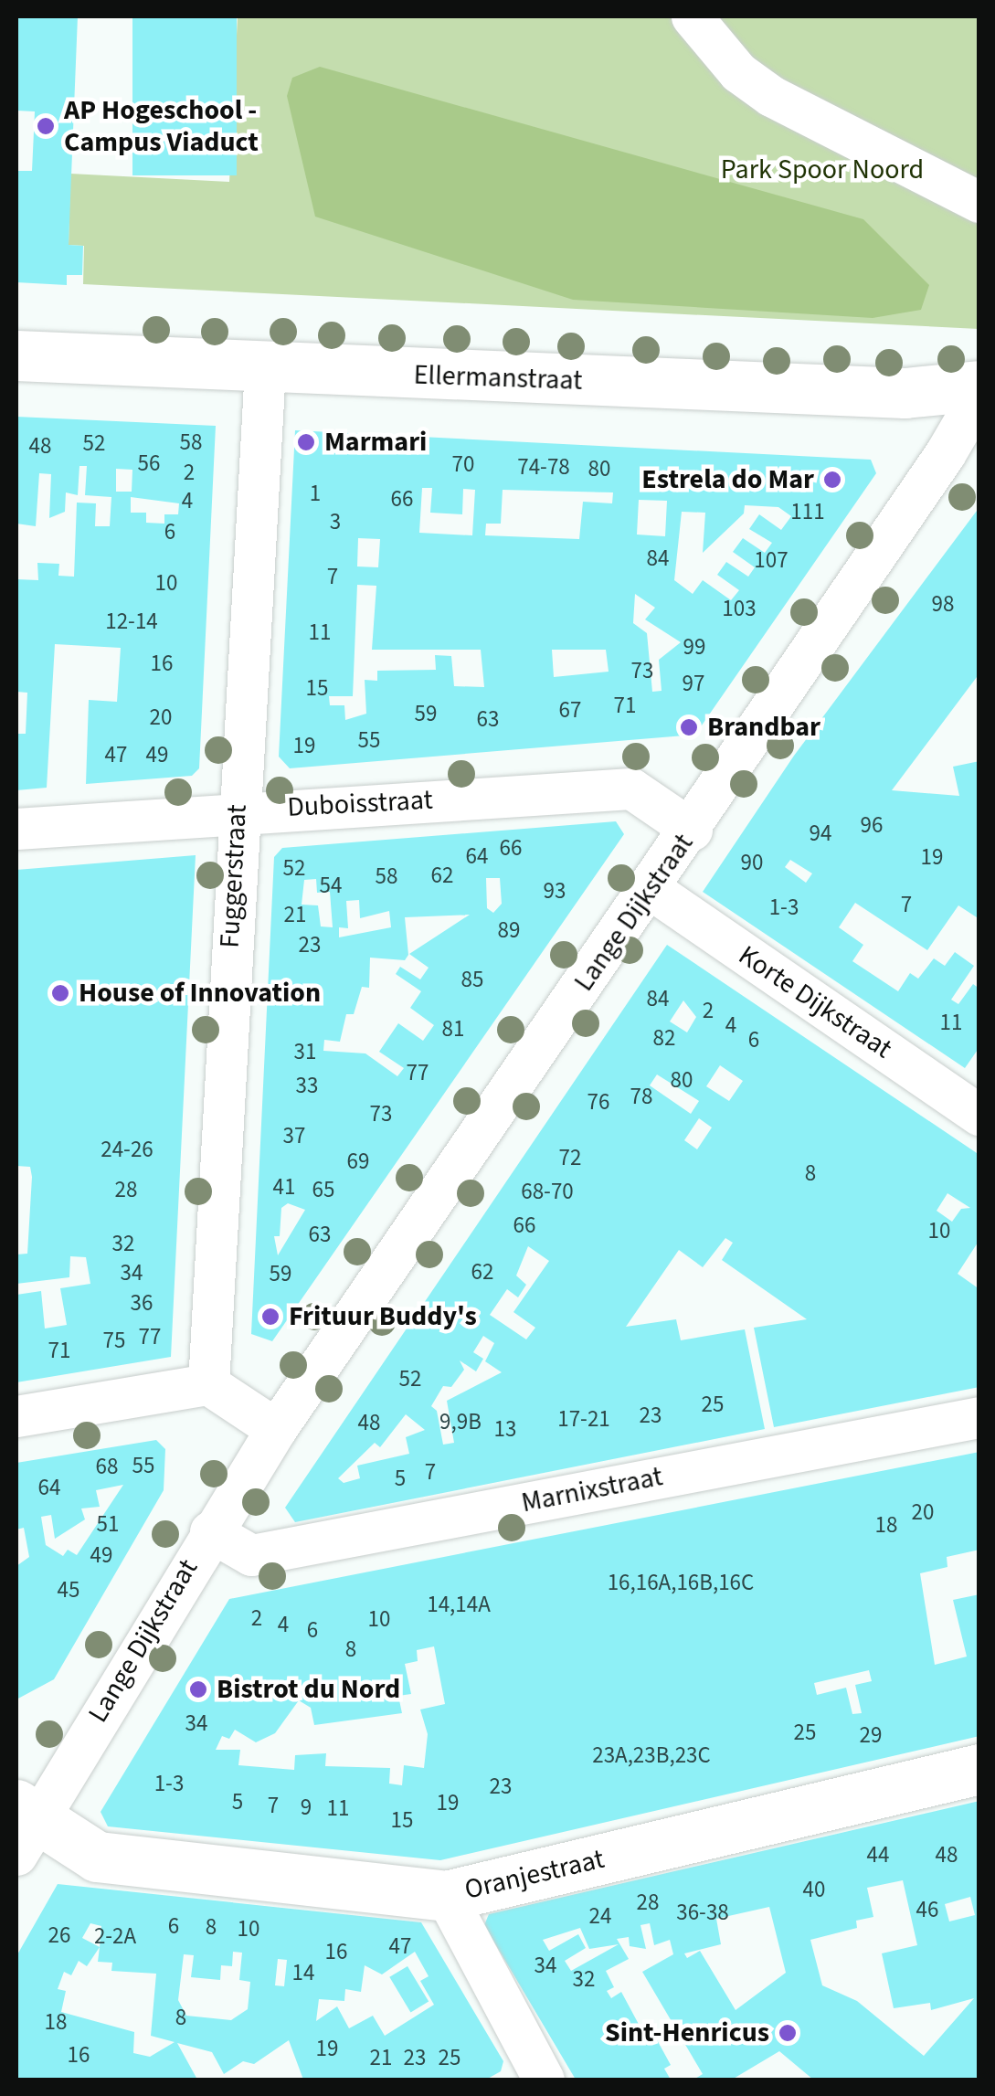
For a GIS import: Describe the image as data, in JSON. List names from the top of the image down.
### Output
{
  "streets": {
    "street": [
      "Ellermanstraat",
      "Duboisstraat",
      "Fuggerstraat",
      "Lange Dijkstraat",
      "Korte Dijkstraat",
      "Marnixstraat",
      "Oranjestraat"
    ]
  },
  "crossings": [
    ["Ellermanstraat", "Fuggerstraat"],
    ["Ellermanstraat", "Lange Dijkstraat"],
    ["Duboisstraat", "Fuggerstraat"],
    ["Duboisstraat", "Lange Dijkstraat"],
    ["Lange Dijkstraat", "Korte Dijkstraat"],
    ["Lange Dijkstraat", "Marnixstraat"],
    ["Lange Dijkstraat", "Oranjestraat"]
  ],
  "parks": ["Park Spoor Noord"],
  "places": [
    "AP Hogeschool - Campus Viaduct",
    "Marmari",
    "Estrela do Mar",
    "Brandbar",
    "House of Innovation",
    "Frituur Buddy's",
    "Bistrot du Nord",
    "Sint-Henricus"
  ],
  "house_numbers": [
    "58",
    "52",
    "48",
    "56",
    "70",
    "74-78",
    "80",
    "2",
    "1",
    "66",
    "4",
    "111",
    "3",
    "6",
    "84",
    "107",
    "7",
    "10",
    "98",
    "103",
    "12-14",
    "11",
    "99",
    "16",
    "73",
    "97",
    "15",
    "71",
    "67",
    "59",
    "20",
    "63",
    "55",
    "19",
    "47",
    "49",
    "96",
    "94",
    "66",
    "64",
    "19",
    "90",
    "52",
    "62",
    "58",
    "54",
    "93",
    "7",
    "1-3",
    "21",
    "89",
    "23",
    "85",
    "84",
    "2",
    "11",
    "4",
    "81",
    "82",
    "6",
    "31",
    "77",
    "80",
    "33",
    "78",
    "76",
    "73",
    "37",
    "24-26",
    "72",
    "69",
    "8",
    "41",
    "28",
    "65",
    "68-70",
    "66",
    "10",
    "63",
    "32",
    "62",
    "34",
    "59",
    "36",
    "77",
    "75",
    "71",
    "52",
    "25",
    "23",
    "17-21",
    "9,9B",
    "48",
    "13",
    "55",
    "68",
    "7",
    "5",
    "64",
    "20",
    "51",
    "18",
    "49",
    "16,16A,16B,16C",
    "45",
    "14,14A",
    "2",
    "10",
    "4",
    "6",
    "8",
    "34",
    "25",
    "29",
    "23A,23B,23C",
    "1-3",
    "23",
    "5",
    "19",
    "7",
    "9",
    "11",
    "15",
    "44",
    "48",
    "40",
    "28",
    "46",
    "36-38",
    "24",
    "6",
    "8",
    "10",
    "26",
    "2-2A",
    "47",
    "16",
    "34",
    "14",
    "32",
    "8",
    "18",
    "19",
    "16",
    "21",
    "23",
    "25"
  ]
}
